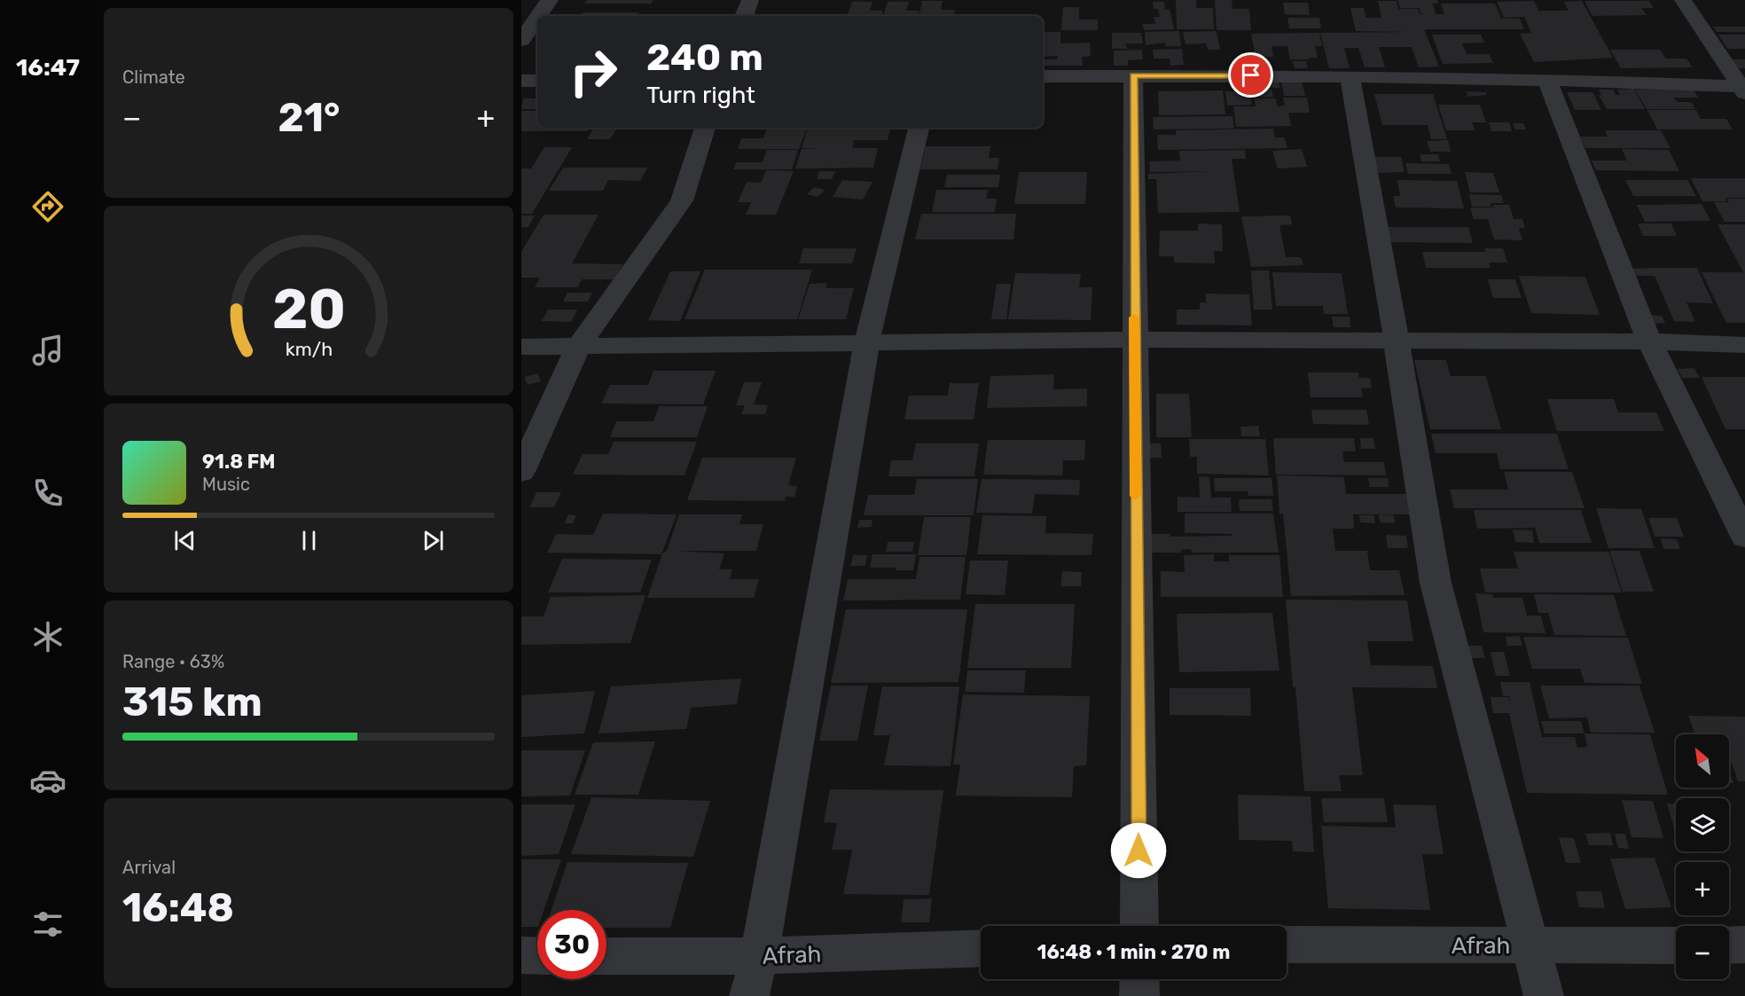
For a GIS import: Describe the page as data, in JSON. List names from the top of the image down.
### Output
{
  "streets": {
    "street": ["Afrah"]
  },
  "north": "top left",
  "page": {
    "tabs": "16:47",
    "tile": [
      "Climate",
      ["Range · 63%", "315 km"],
      ["Arrival", "16:48"]
    ],
    "turn": ["240 m", "Turn right"],
    "heat": ["−", "21°", "+"],
    "song": ["91.8 FM", "Music"],
    "map_buttons": ["+", "−"],
    "limit": "30",
    "trip": "16:48 · 1 min · 270 m",
    "gauge": ["20", "km/h"]
  }
}
